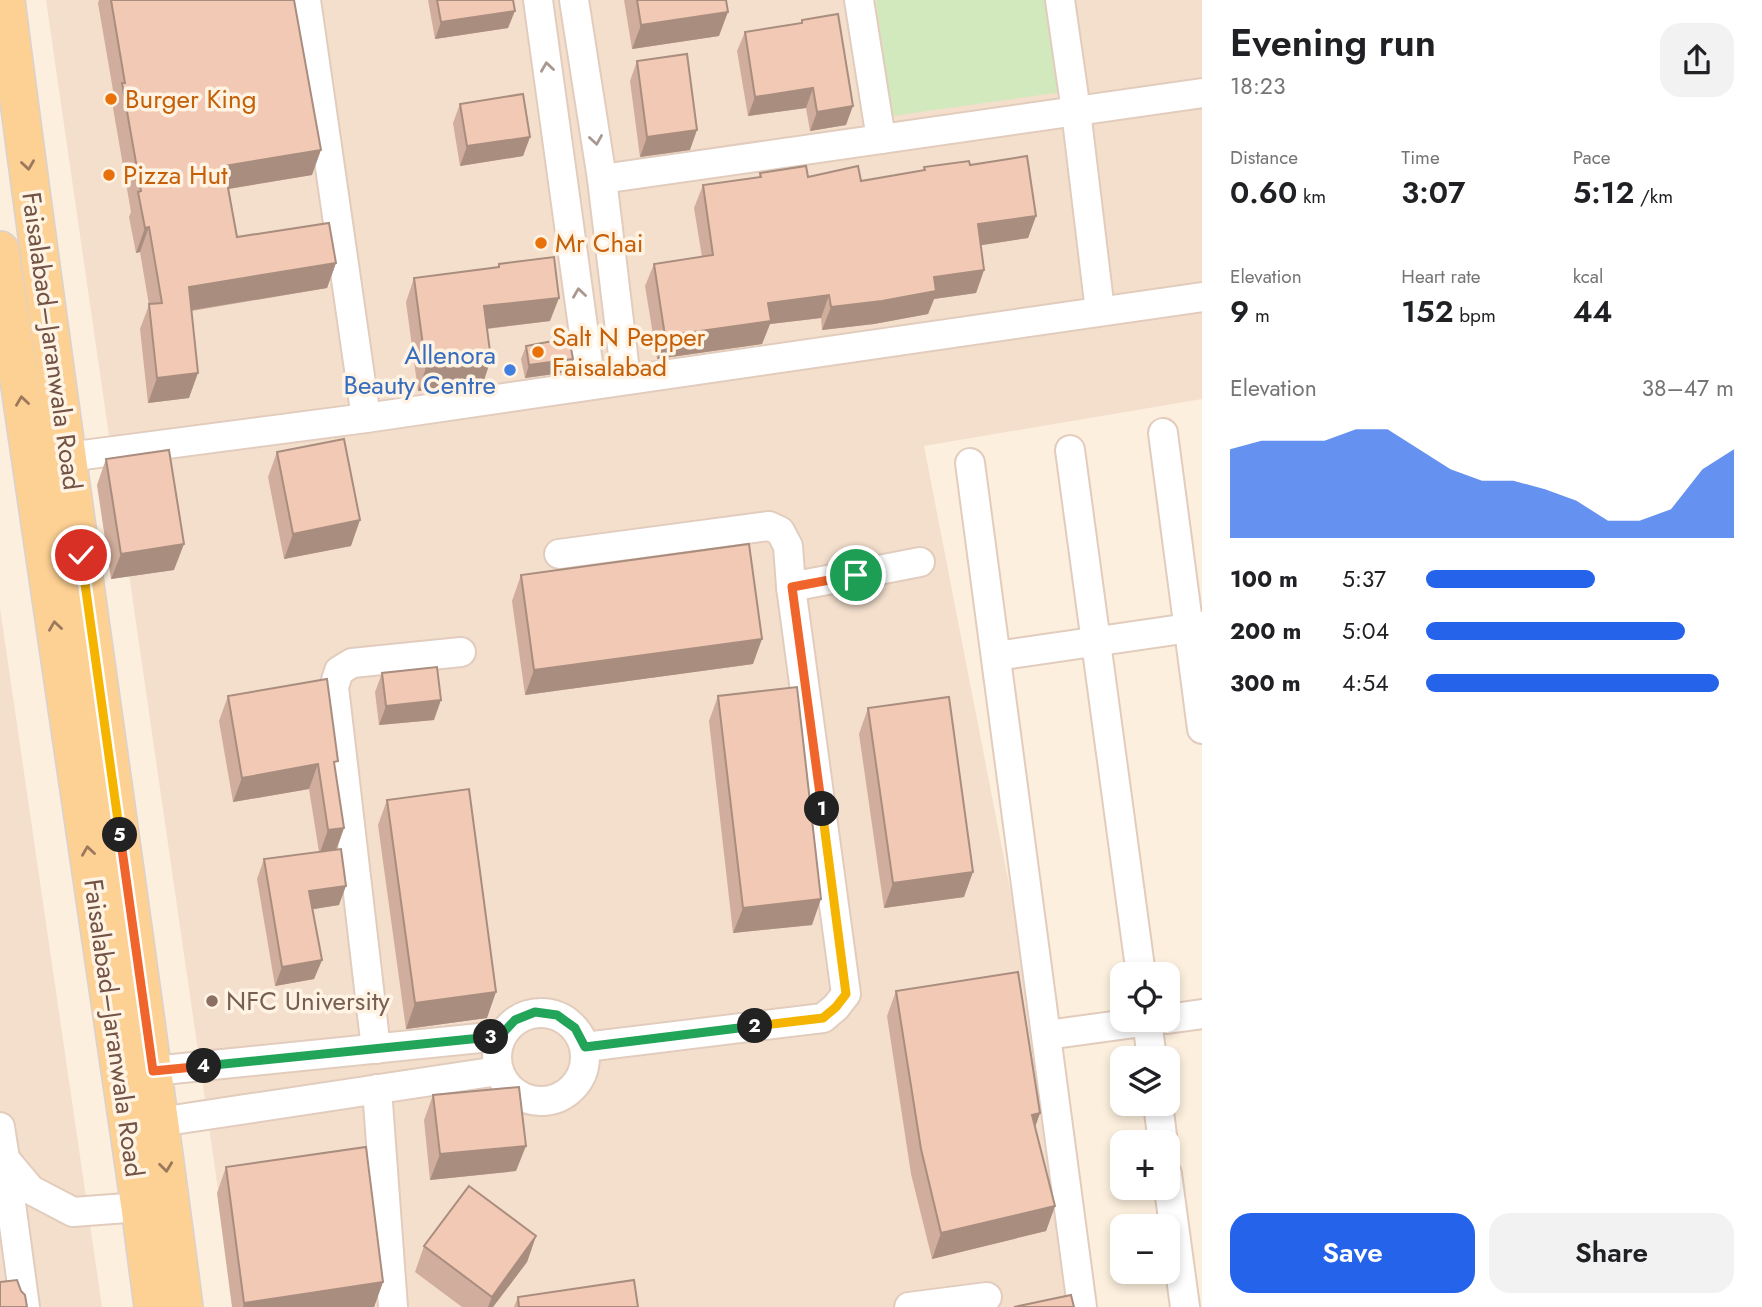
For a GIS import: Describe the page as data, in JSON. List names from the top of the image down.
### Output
{
  "streets": {
    "main road": ["Faisalabad–Jaranwala Road"]
  },
  "places": [
    "Burger King",
    "Pizza Hut",
    "Mr Chai",
    "Salt N Pepper Faisalabad",
    "Allenora Beauty Centre",
    "NFC University"
  ],
  "page": {
    "heading": ["Evening run", "18:23"],
    "stats": [
      ["Distance", "0.60 km"],
      ["Time", "3:07"],
      ["Pace", "5:12 /km"],
      ["Elevation", "9 m"],
      ["Heart rate", "152 bpm"],
      ["kcal", "44"]
    ],
    "chart": ["Elevation", "38–47 m"],
    "list": [
      {
        "name": "100 m",
        "note": "5:37"
      },
      {
        "name": "200 m",
        "note": "5:04"
      },
      {
        "name": "300 m",
        "note": "4:54"
      }
    ],
    "pins": [
      "1",
      "5",
      "2",
      "3",
      "4"
    ],
    "map_buttons": ["+", "−"],
    "buttons": ["Save", "Share"]
  }
}
